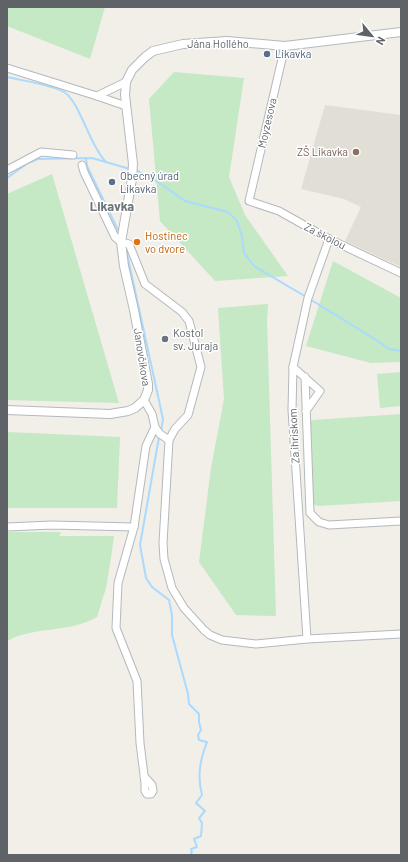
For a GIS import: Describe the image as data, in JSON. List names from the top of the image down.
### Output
{
  "streets": {
    "street": [
      "Jána Hollého",
      "Moyzesova",
      "Za školou",
      "Janovčíkova",
      "Za ihriskom"
    ]
  },
  "crossings": [
    ["Jána Hollého", "Moyzesova"],
    ["Jána Hollého", "Janovčíkova"],
    ["Moyzesova", "Za školou"],
    ["Za školou", "Za ihriskom"]
  ],
  "districts": ["Likavka"],
  "places": [
    "Likavka",
    "ZŠ Likavka",
    "Obecný úrad Likavka",
    "Hostinec vo dvore",
    "Kostol sv. Juraja"
  ],
  "north": "bottom right"
}
